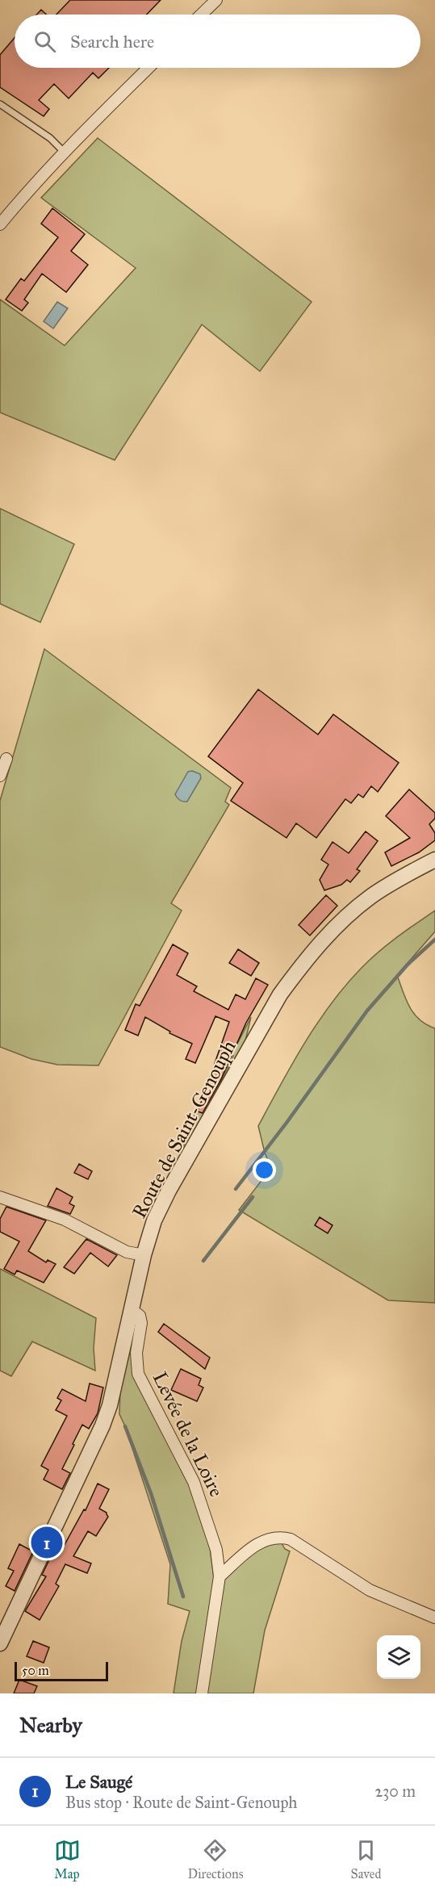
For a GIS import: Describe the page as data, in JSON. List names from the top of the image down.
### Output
{
  "streets": {
    "street": ["Route de Saint-Genouph", "Levée de la Loire"]
  },
  "crossings": [
    ["Route de Saint-Genouph", "Levée de la Loire"]
  ],
  "scale_bar": "50 m",
  "page": {
    "search": "Search here",
    "pins": "1",
    "scale": "50 m",
    "heading": "Nearby",
    "list": [
      {
        "mark": "1",
        "name": "Le Saugé",
        "note": "Bus stop · Route de Saint-Genouph",
        "value": "230 m"
      }
    ],
    "nav": ["Map", "Directions", "Saved"]
  }
}
